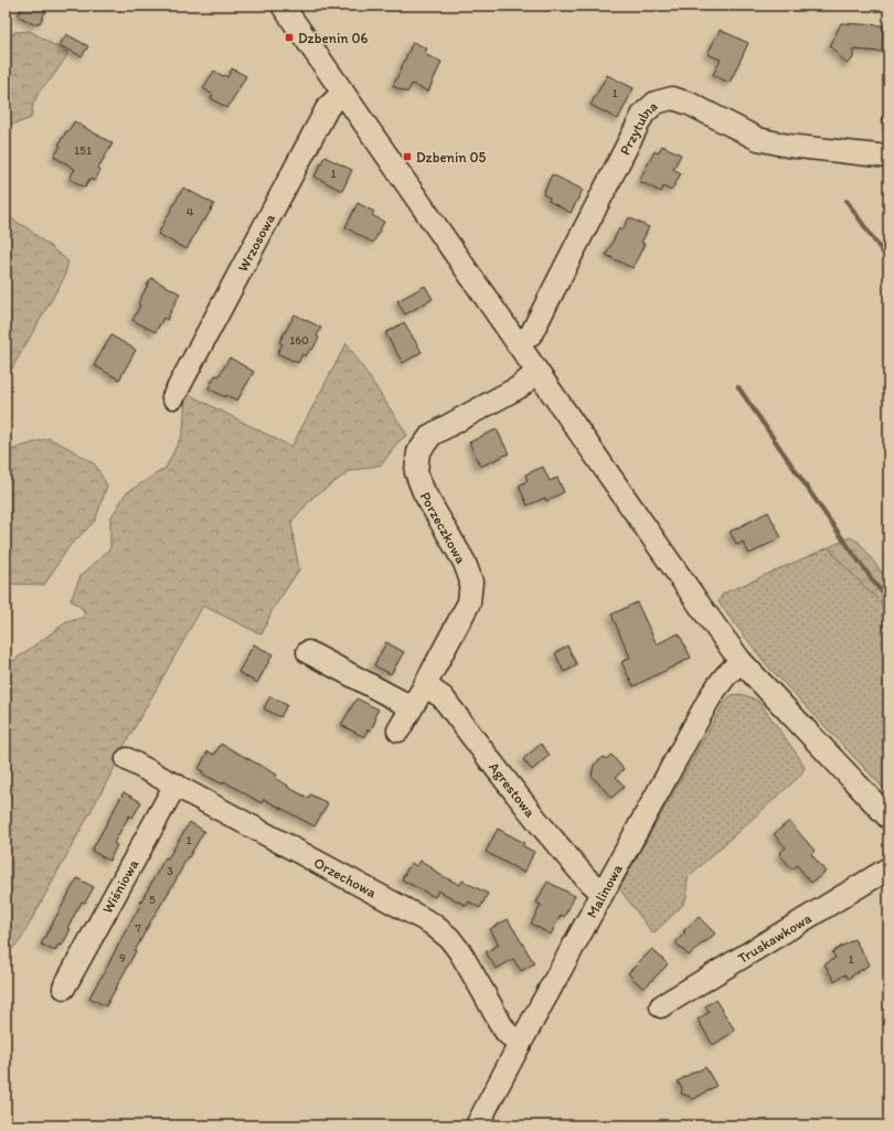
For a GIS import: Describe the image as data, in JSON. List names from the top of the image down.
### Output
{
  "streets": {
    "street": [
      "Przytulna",
      "Wrzosowa",
      "Porzeczkowa",
      "Agrestowa",
      "Orzechowa",
      "Wiśniowa",
      "Malinowa",
      "Truskawkowa"
    ]
  },
  "crossings": [
    ["Porzeczkowa", "Agrestowa"],
    ["Agrestowa", "Malinowa"],
    ["Orzechowa", "Wiśniowa"],
    ["Orzechowa", "Malinowa"]
  ],
  "places": {
    "transit": ["Dzbenin 06", "Dzbenin 05"]
  },
  "house_numbers": [
    "1",
    "151",
    "1",
    "4",
    "160",
    "1",
    "3",
    "5",
    "7",
    "9",
    "1"
  ]
}
